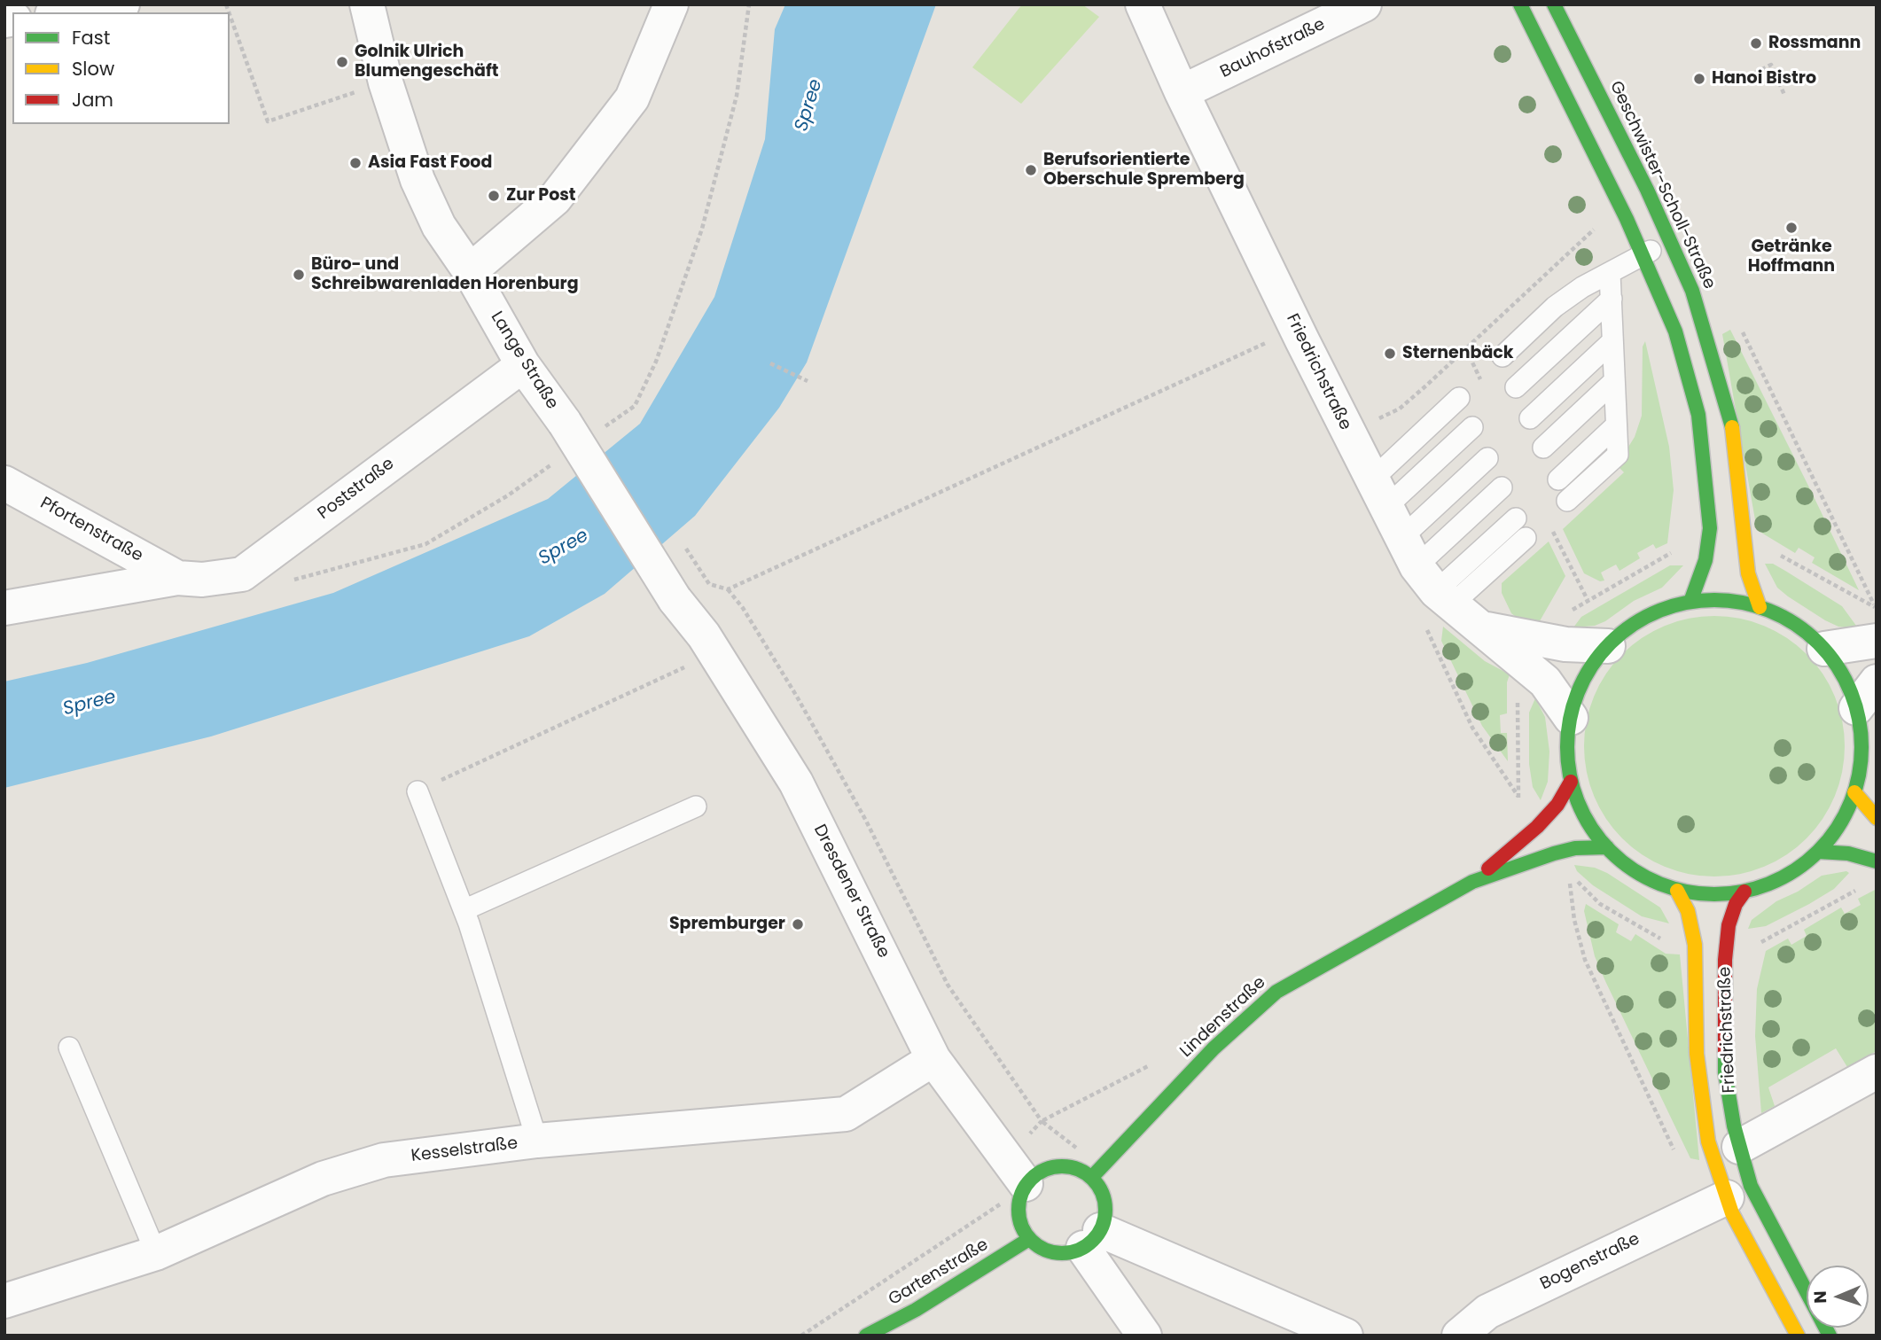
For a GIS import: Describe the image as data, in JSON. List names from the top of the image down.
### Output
{
  "streets": {
    "main road": [
      "Geschwister-Scholl-Straße",
      "Friedrichstraße",
      "Lindenstraße",
      "Gartenstraße"
    ],
    "street": [
      "Bauhofstraße",
      "Lange Straße",
      "Poststraße",
      "Pfortenstraße",
      "Dresdener Straße",
      "Kesselstraße",
      "Bogenstraße"
    ]
  },
  "crossings": [
    ["Bauhofstraße", "Friedrichstraße"],
    ["Lange Straße", "Poststraße"],
    ["Lange Straße", "Dresdener Straße"],
    ["Friedrichstraße", "Bogenstraße"],
    ["Poststraße", "Pfortenstraße"],
    ["Dresdener Straße", "Lindenstraße"],
    ["Dresdener Straße", "Kesselstraße"],
    ["Dresdener Straße", "Gartenstraße"],
    ["Lindenstraße", "Gartenstraße"]
  ],
  "water": ["Spree"],
  "places": [
    "Rossmann",
    "Golnik Ulrich Blumengeschäft",
    "Hanoi Bistro",
    "Asia Fast Food",
    "Berufsorientierte Oberschule Spremberg",
    "Zur Post",
    "Getränke Hoffmann",
    "Büro- und Schreibwarenladen Horenburg",
    "Sternenbäck",
    "Spremburger"
  ],
  "legend": ["Fast", "Slow", "Jam"],
  "north": "left"
}
